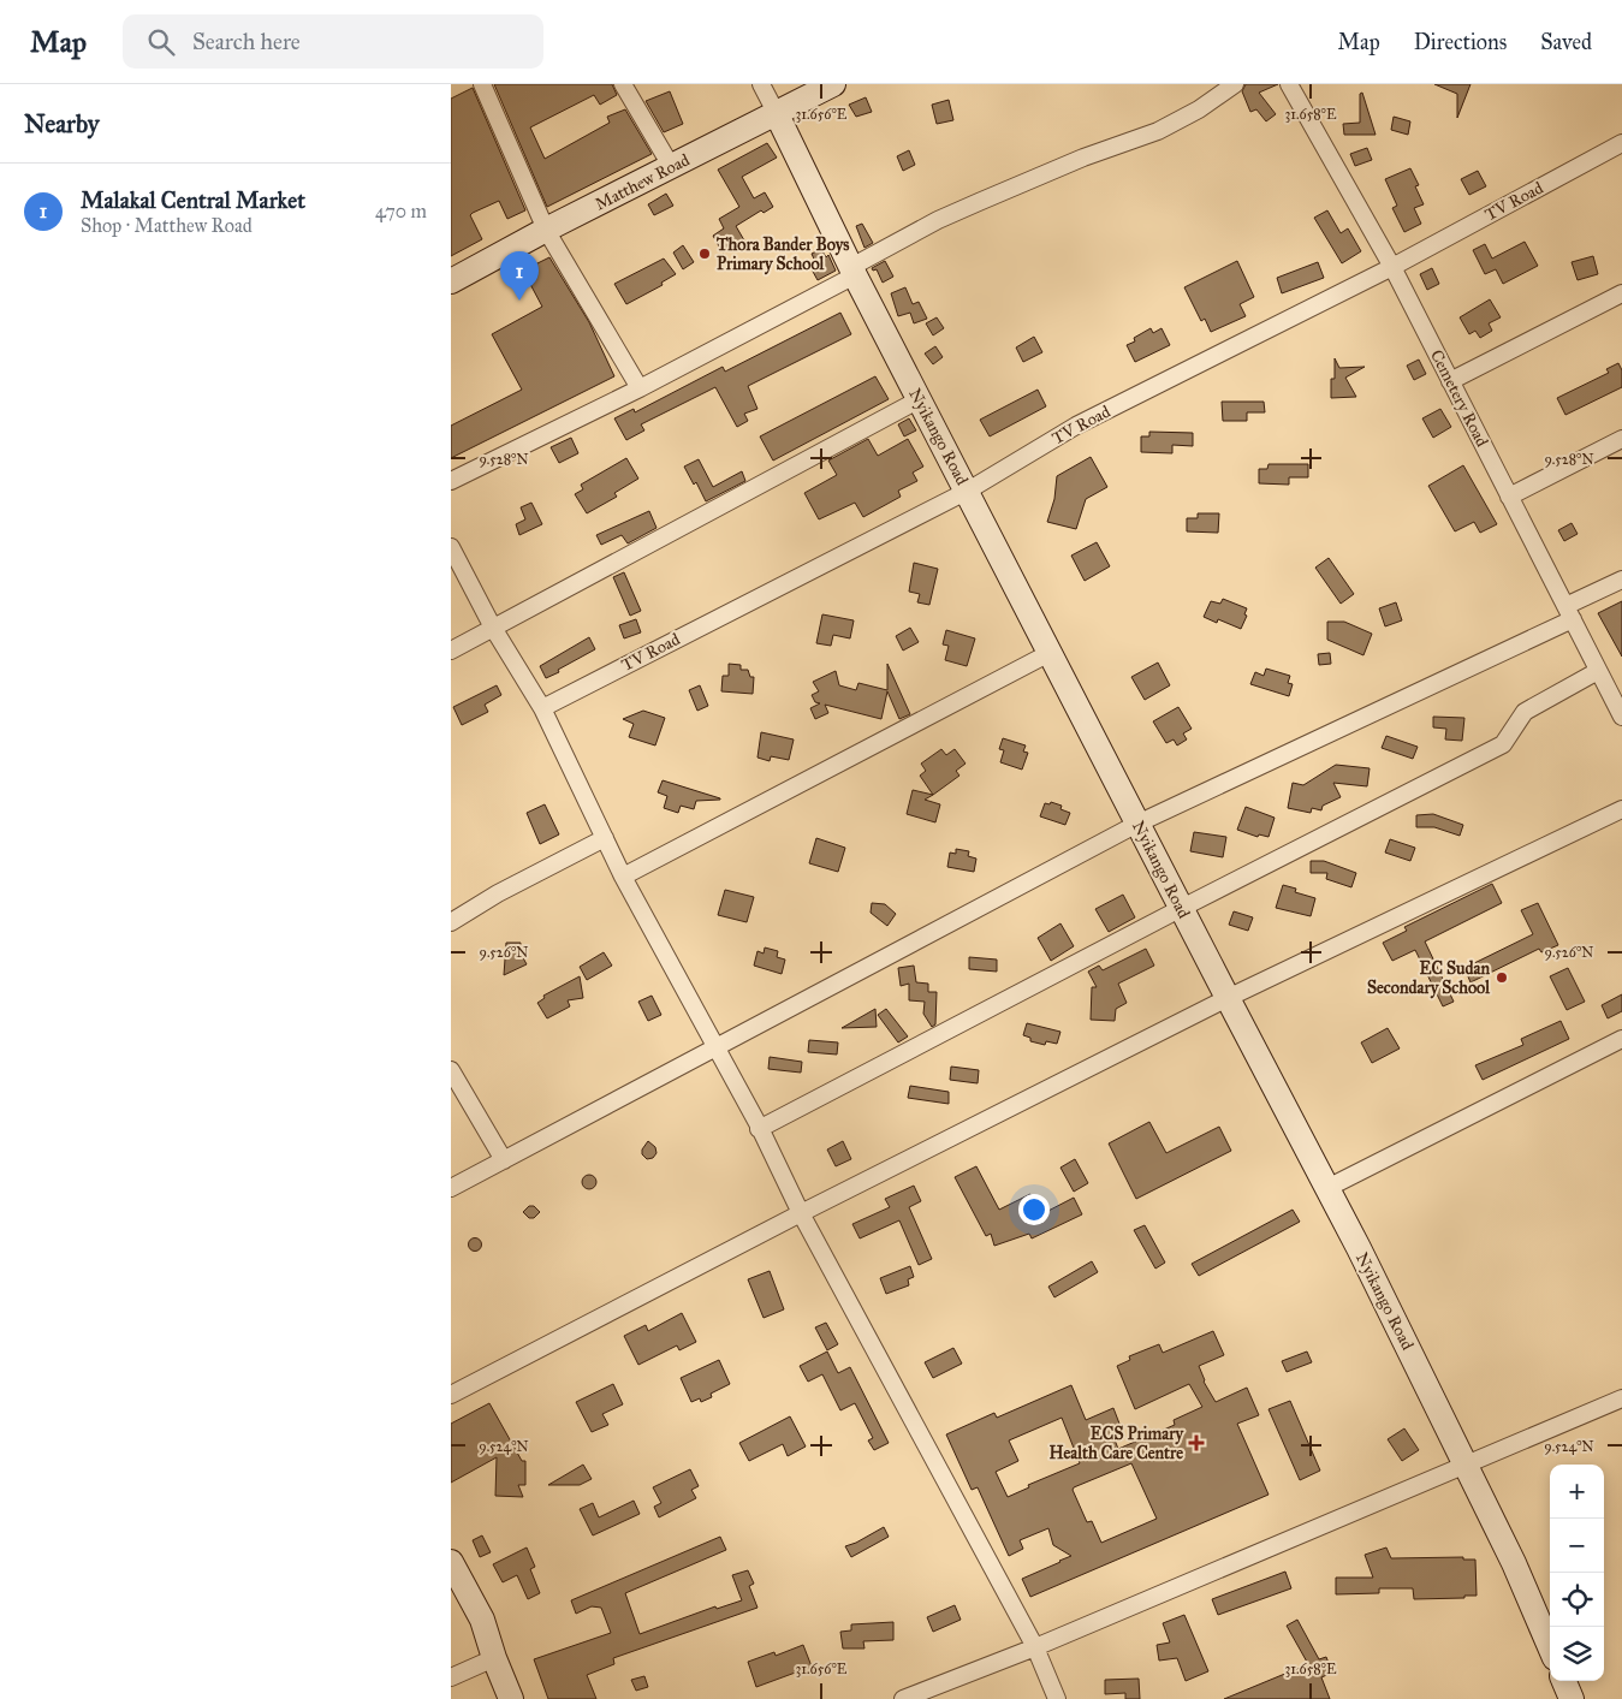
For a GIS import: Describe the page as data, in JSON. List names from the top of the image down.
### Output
{
  "streets": {
    "street": [
      "Matthew Road",
      "TV Road",
      "Cemetery Road",
      "Nyikango Road"
    ]
  },
  "crossings": [
    ["Matthew Road", "Nyikango Road"],
    ["TV Road", "Cemetery Road"],
    ["TV Road", "Nyikango Road"]
  ],
  "places": {
    "other": ["Thora Bander Boys Primary School", "EC Sudan Secondary School"],
    "health": ["ECS Primary Health Care Centre"]
  },
  "page": {
    "header": "Map",
    "search": "Search here",
    "nav": ["Map", "Directions", "Saved"],
    "heading": "Nearby",
    "list": [
      {
        "mark": "1",
        "name": "Malakal Central Market",
        "note": "Shop · Matthew Road",
        "value": "470 m"
      }
    ],
    "pins": "1",
    "map_buttons": ["+", "−"]
  },
  "coordinates": [
    "31.656°E",
    "31.658°E",
    "9.528°N",
    "9.526°N",
    "9.524°N"
  ]
}
